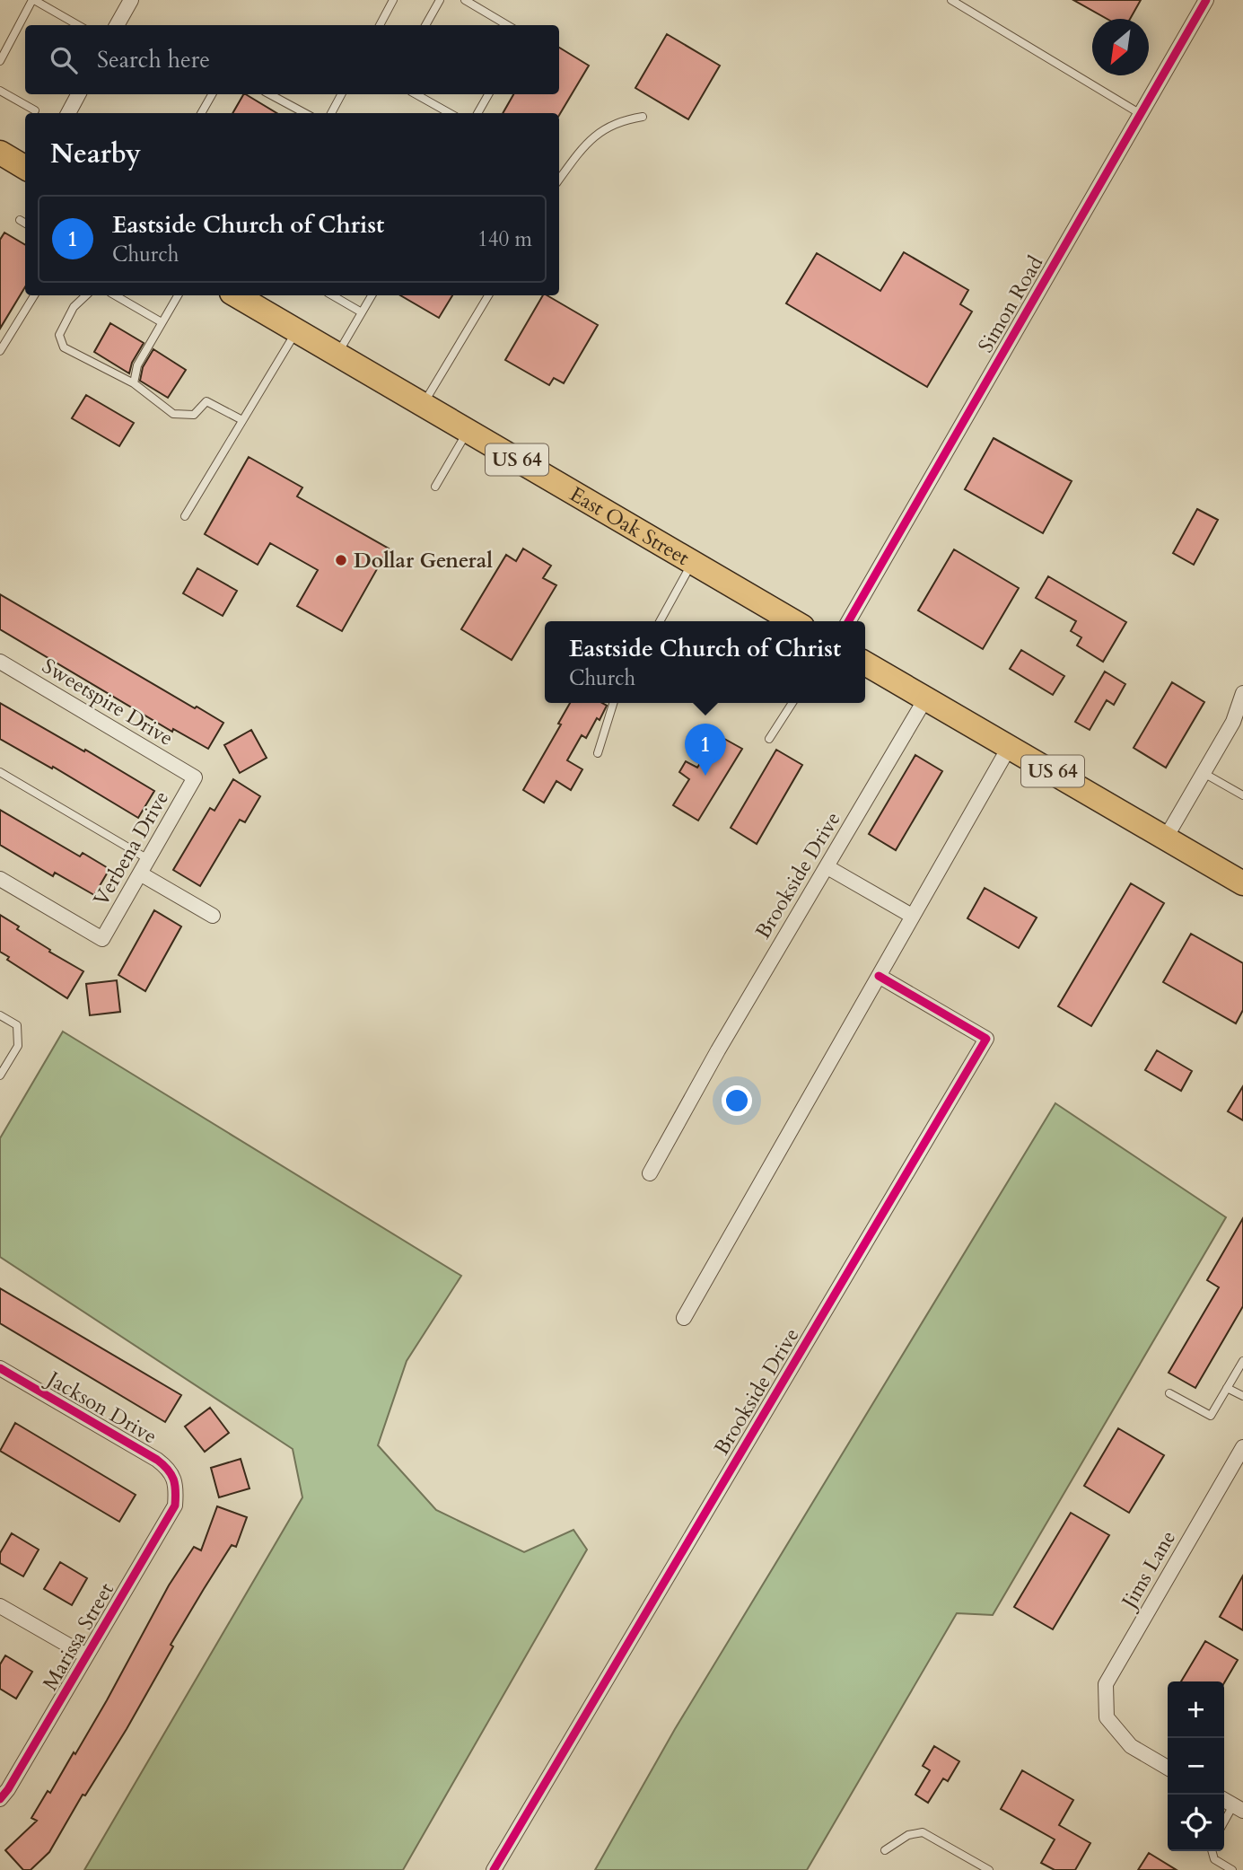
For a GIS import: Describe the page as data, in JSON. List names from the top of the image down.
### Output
{
  "streets": {
    "highway": ["US 64", "East Oak Street"],
    "street": [
      "Simon Road",
      "Sweetspire Drive",
      "Verbena Drive",
      "Brookside Drive",
      "Jackson Drive",
      "Jims Lane",
      "Marissa Street"
    ]
  },
  "crossings": [
    ["US 64", "Brookside Drive"],
    ["Sweetspire Drive", "Verbena Drive"],
    ["Jackson Drive", "Marissa Street"]
  ],
  "places": ["Dollar General"],
  "north": "bottom left",
  "page": {
    "search": "Search here",
    "heading": "Nearby",
    "list": [
      {
        "mark": "1",
        "name": "Eastside Church of Christ",
        "note": "Church",
        "value": "140 m"
      }
    ],
    "popup": ["Eastside Church of Christ", "Church"],
    "pins": "1",
    "map_buttons": ["+", "−"]
  }
}
